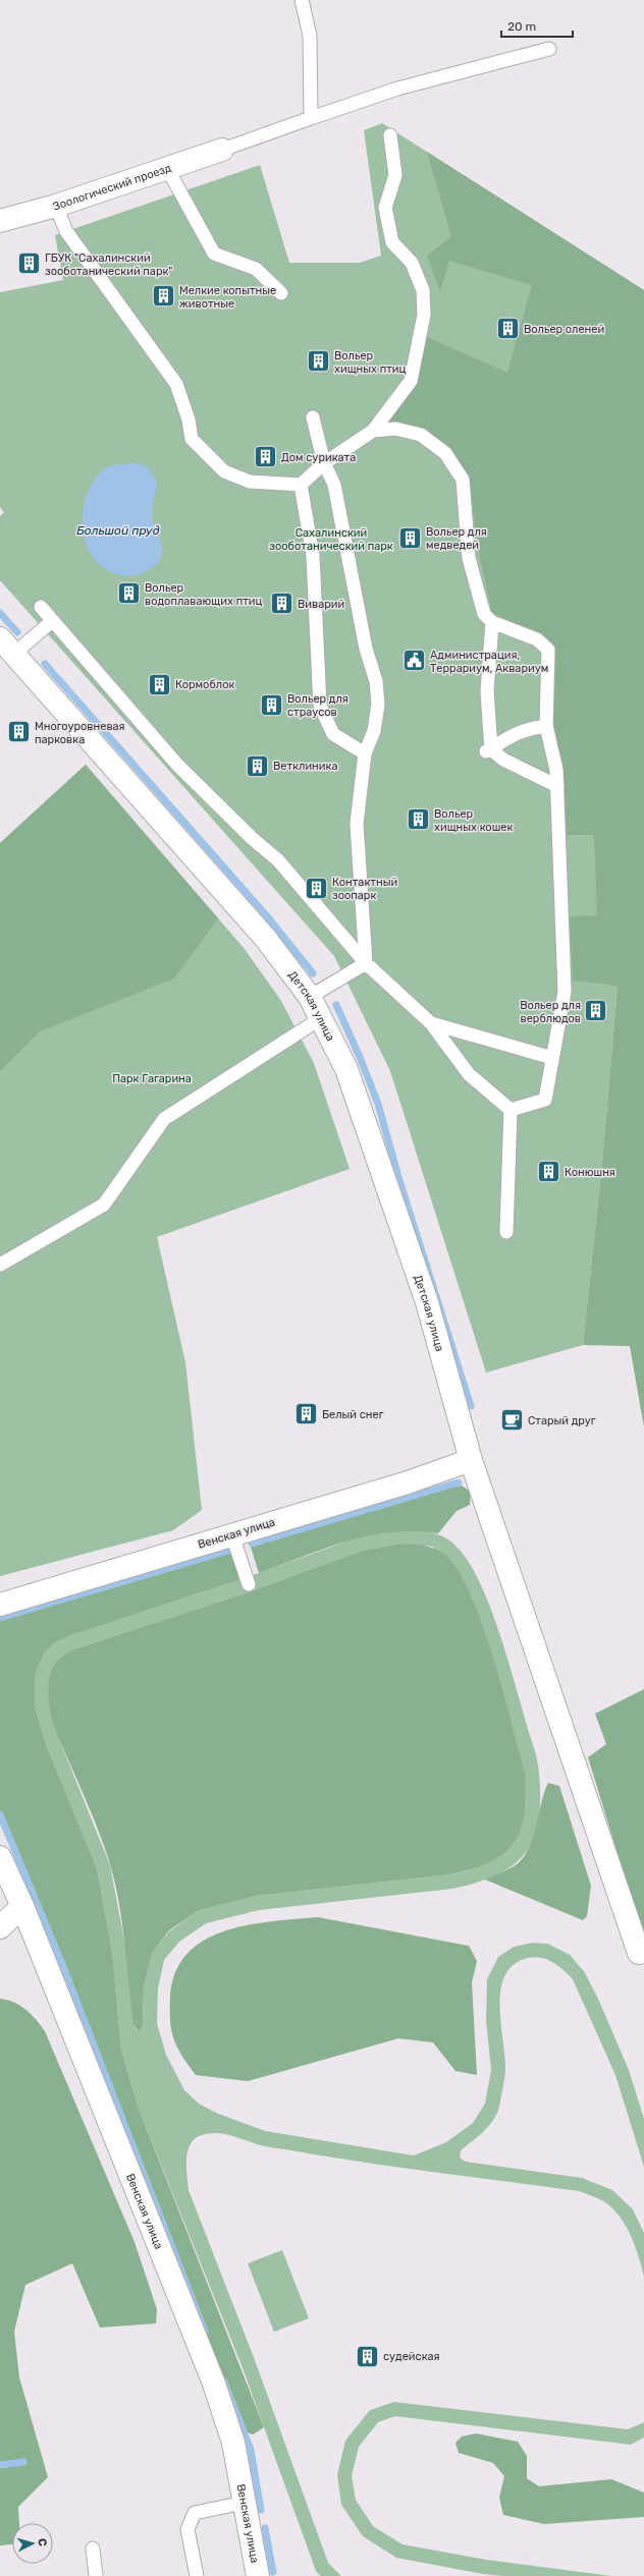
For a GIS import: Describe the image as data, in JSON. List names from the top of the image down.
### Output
{
  "streets": {
    "street": ["Зоологический проезд", "Детская улица", "Венская улица"]
  },
  "crossings": [
    ["Детская улица", "Венская улица"]
  ],
  "water": ["Большой пруд"],
  "parks": ["Сахалинский зооботанический парк", "Парк Гагарина"],
  "places": {
    "building": [
      "ГБУК \"Сахалинский зооботанический парк\"",
      "Мелкие копытные животные",
      "Вольер оленей",
      "Вольер хищных птиц",
      "Дом суриката",
      "Вольер для медведей",
      "Вольер водоплавающих птиц",
      "Виварий",
      "Кормоблок",
      "Вольер для страусов",
      "Многоуровневая парковка",
      "Ветклиника",
      "Вольер хищных кошек",
      "Контактный зоопарк",
      "Вольер для верблюдов",
      "Конюшня",
      "Белый снег",
      "судейская"
    ],
    "public building": ["Администрация, Террариум, Аквариум"],
    "cafe": ["Старый друг"]
  },
  "scale_bar": "20 m",
  "north": "right"
}
